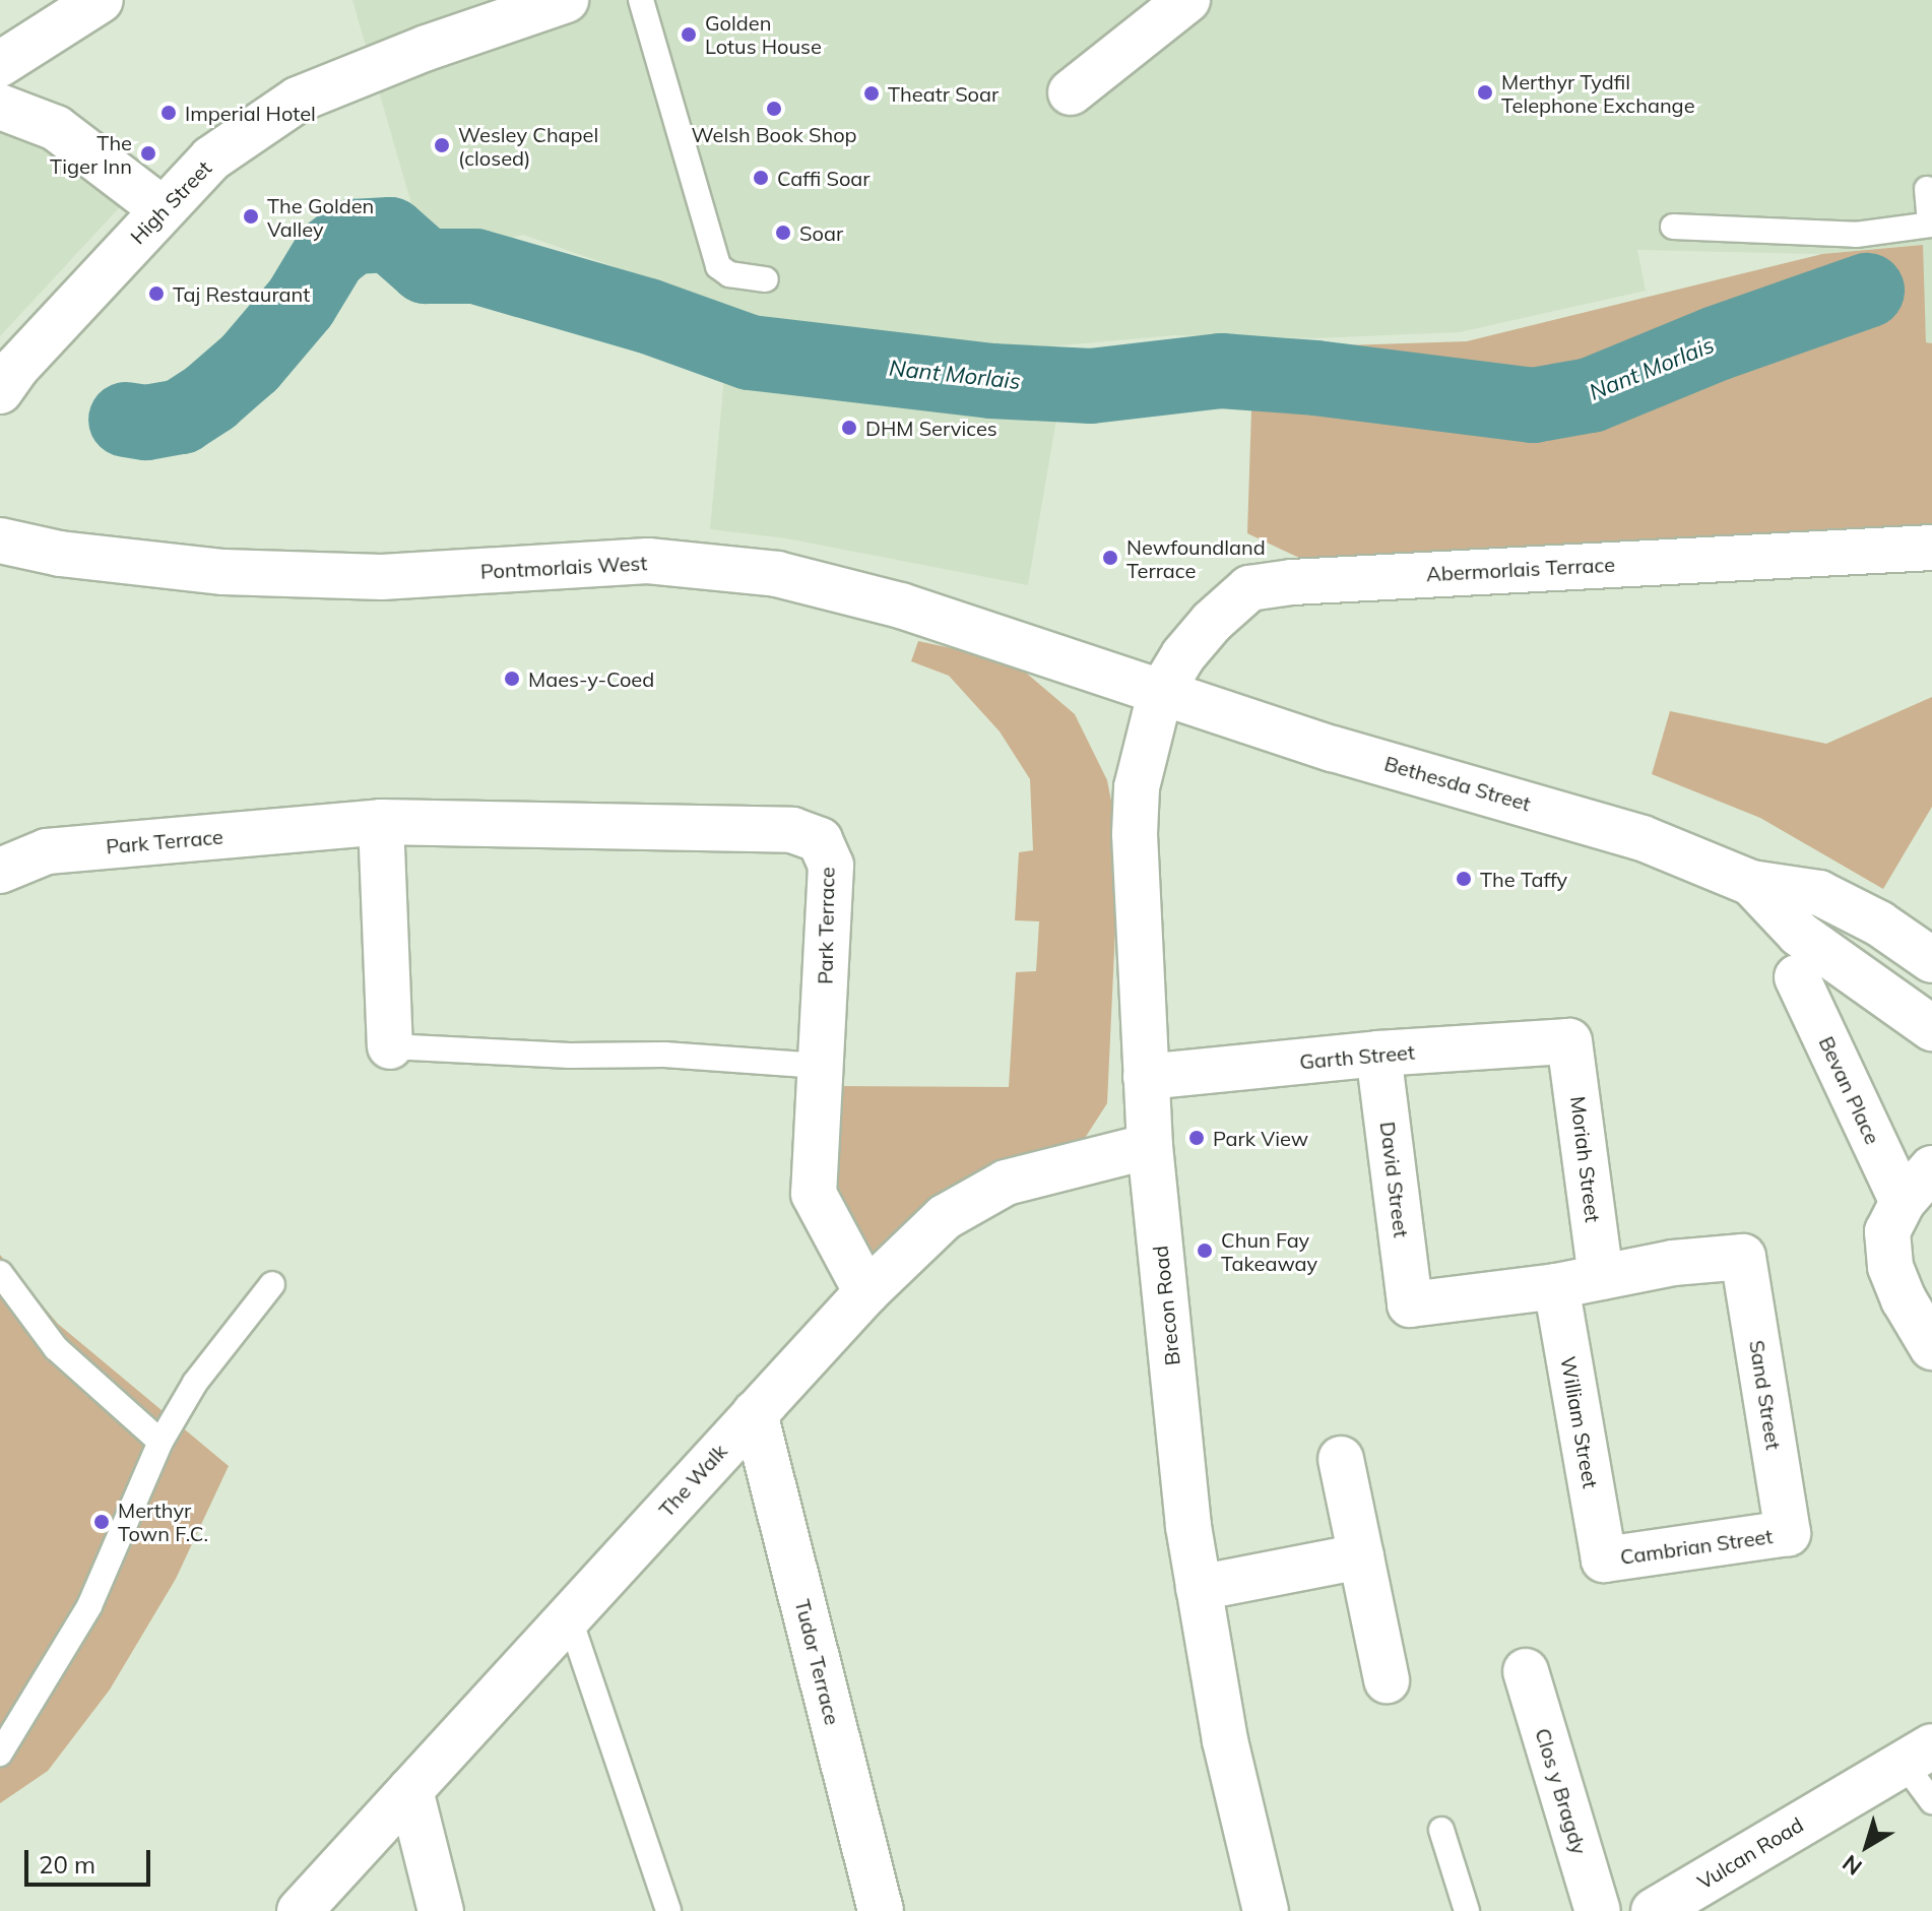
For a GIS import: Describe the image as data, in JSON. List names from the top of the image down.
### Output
{
  "streets": {
    "street": [
      "High Street",
      "Pontmorlais West",
      "Abermorlais Terrace",
      "Bethesda Street",
      "Park Terrace",
      "Garth Street",
      "Bevan Place",
      "Moriah Street",
      "David Street",
      "Brecon Road",
      "Sand Street",
      "William Street",
      "The Walk",
      "Cambrian Street",
      "Tudor Terrace",
      "Clos y Bragdy",
      "Vulcan Road"
    ]
  },
  "crossings": [
    ["Pontmorlais West", "Abermorlais Terrace"],
    ["Pontmorlais West", "Bethesda Street"],
    ["Pontmorlais West", "Brecon Road"],
    ["Abermorlais Terrace", "Bethesda Street"],
    ["Abermorlais Terrace", "Brecon Road"],
    ["Bethesda Street", "Brecon Road"],
    ["Park Terrace", "The Walk"],
    ["Garth Street", "Moriah Street"],
    ["Garth Street", "David Street"],
    ["Garth Street", "Brecon Road"],
    ["Moriah Street", "Sand Street"],
    ["David Street", "William Street"],
    ["Brecon Road", "The Walk"],
    ["Sand Street", "Cambrian Street"],
    ["William Street", "Cambrian Street"],
    ["The Walk", "Tudor Terrace"]
  ],
  "water": ["Nant Morlais"],
  "places": [
    "Golden Lotus House",
    "Merthyr Tydfil Telephone Exchange",
    "Theatr Soar",
    "Welsh Book Shop",
    "Imperial Hotel",
    "Wesley Chapel (closed)",
    "The Tiger Inn",
    "Caffi Soar",
    "The Golden Valley",
    "Soar",
    "Taj Restaurant",
    "DHM Services",
    "Newfoundland Terrace",
    "Maes-y-Coed",
    "The Taffy",
    "Park View",
    "Chun Fay Takeaway",
    "Merthyr Town F.C."
  ],
  "scale_bar": "20 m",
  "north": "bottom left"
}
